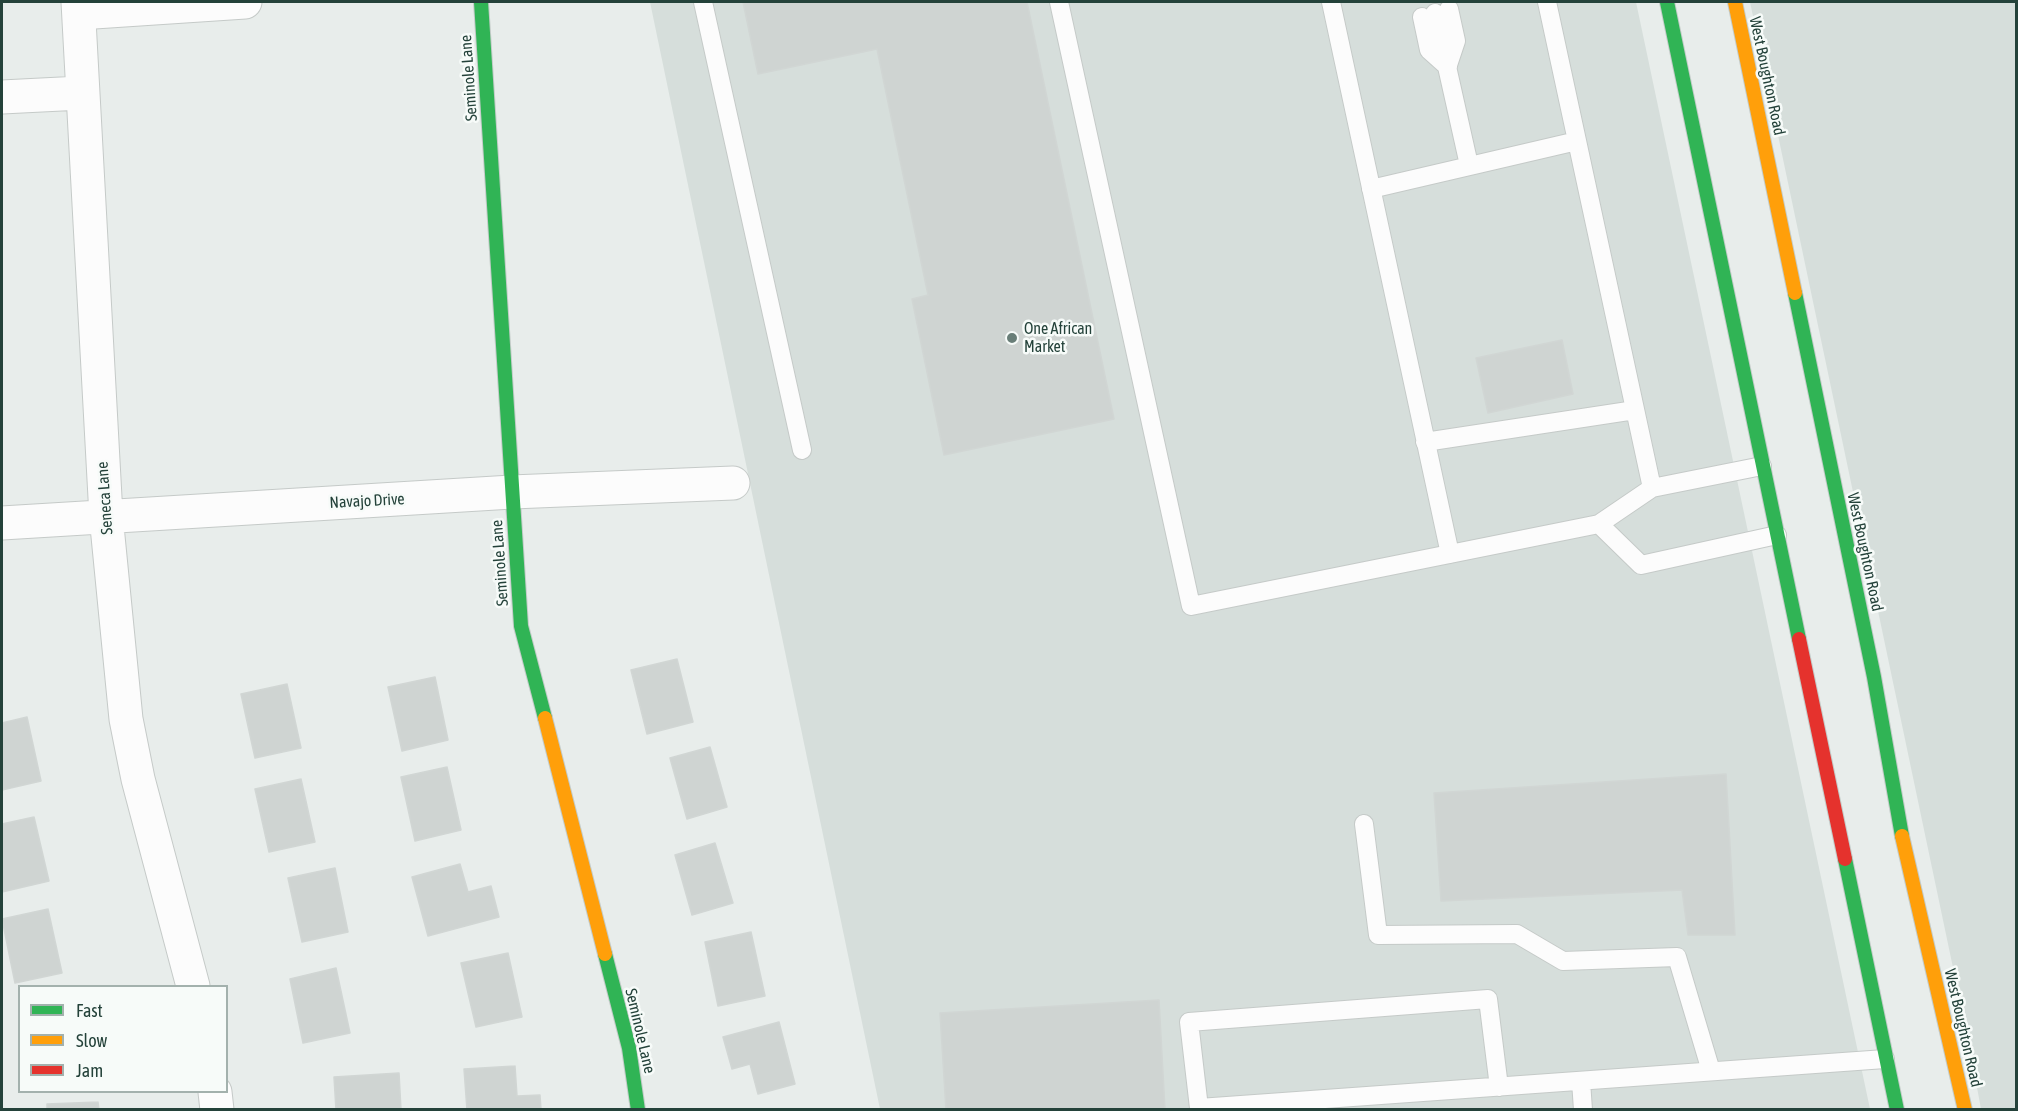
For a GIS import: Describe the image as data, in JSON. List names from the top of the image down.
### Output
{
  "streets": {
    "main road": ["West Boughton Road", "Seminole Lane"],
    "street": ["Seneca Lane", "Navajo Drive"]
  },
  "crossings": [
    ["Seminole Lane", "Navajo Drive"],
    ["Seneca Lane", "Navajo Drive"]
  ],
  "places": ["One African Market"],
  "legend": ["Fast", "Slow", "Jam"]
}
